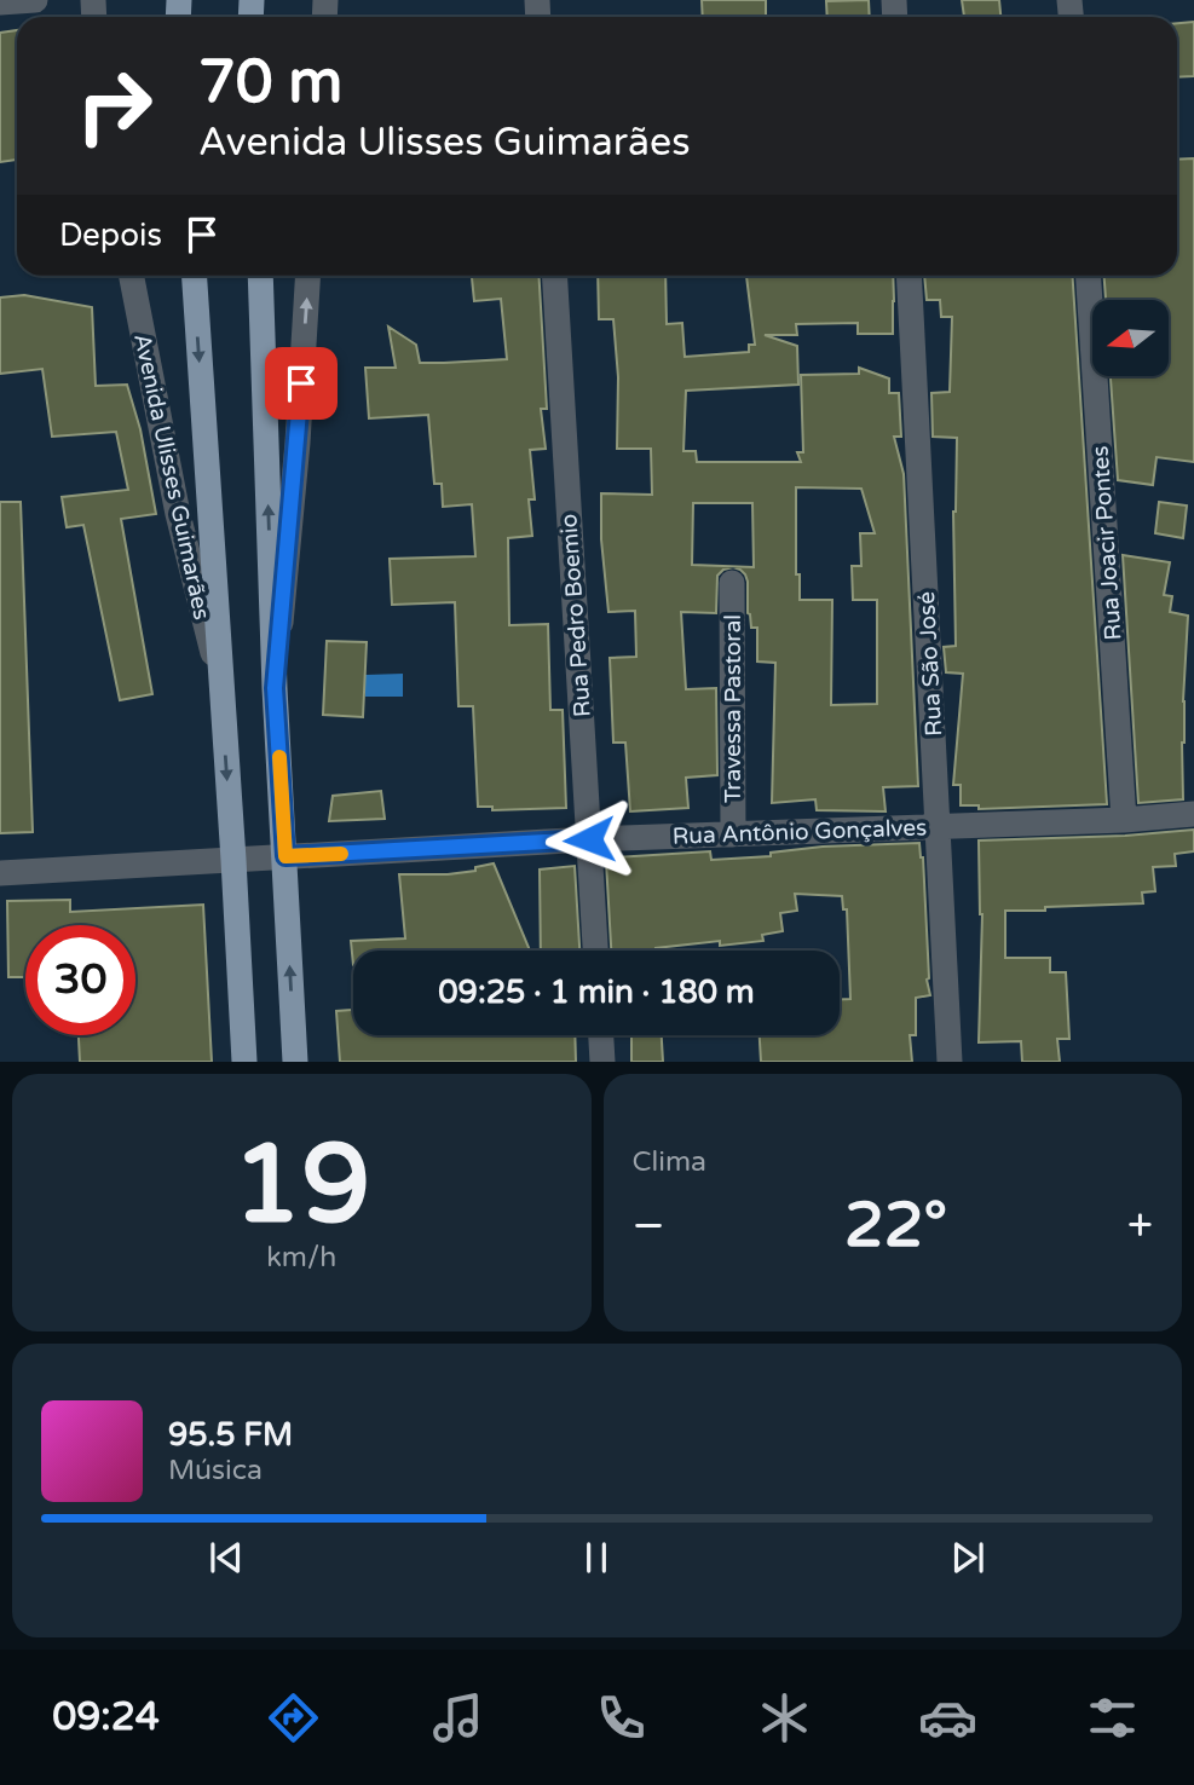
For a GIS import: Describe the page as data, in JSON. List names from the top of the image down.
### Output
{
  "streets": {
    "main road": ["Avenida Ulisses Guimarães"],
    "street": [
      "Rua Joacir Pontes",
      "Rua Pedro Boemio",
      "Rua São José",
      "Travessa Pastoral",
      "Rua Antônio Gonçalves"
    ]
  },
  "crossings": [
    ["Avenida Ulisses Guimarães", "Rua Antônio Gonçalves"],
    ["Rua Joacir Pontes", "Rua Antônio Gonçalves"],
    ["Rua Pedro Boemio", "Rua Antônio Gonçalves"],
    ["Rua São José", "Rua Antônio Gonçalves"],
    ["Travessa Pastoral", "Rua Antônio Gonçalves"]
  ],
  "north": "left",
  "page": {
    "turn": ["70 m", "Avenida Ulisses Guimarães"],
    "then": "Depois",
    "limit": "30",
    "trip": "09:25 · 1 min · 180 m",
    "tile": [
      ["19", "km/h"],
      "Clima"
    ],
    "heat": ["−", "22°", "+"],
    "song": ["95.5 FM", "Música"],
    "tabs": "09:24"
  }
}
